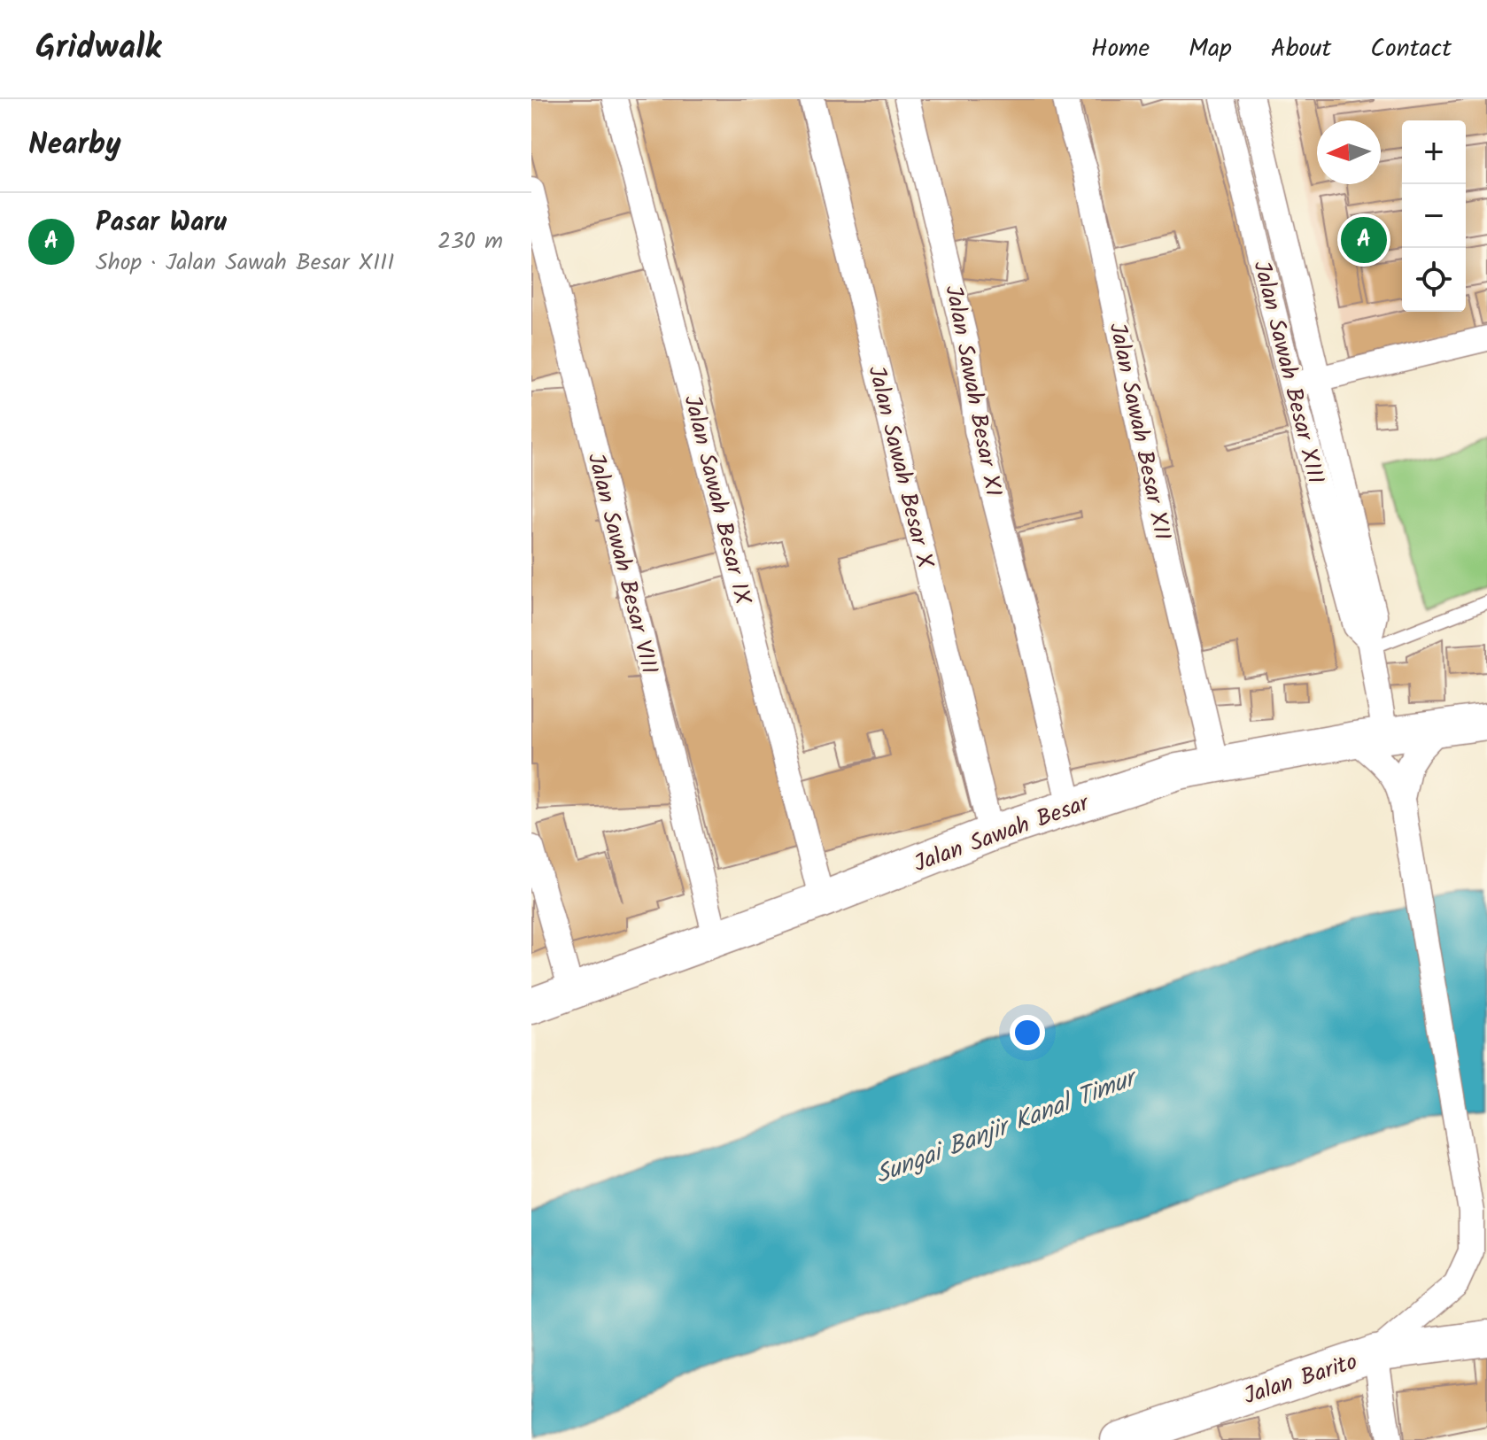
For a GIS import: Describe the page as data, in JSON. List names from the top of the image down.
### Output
{
  "streets": {
    "street": [
      "Jalan Sawah Besar XIII",
      "Jalan Sawah Besar XI",
      "Jalan Sawah Besar XII",
      "Jalan Sawah Besar X",
      "Jalan Sawah Besar IX",
      "Jalan Sawah Besar VIII",
      "Jalan Sawah Besar",
      "Jalan Barito"
    ]
  },
  "crossings": [
    ["Jalan Sawah Besar XIII", "Jalan Sawah Besar"],
    ["Jalan Sawah Besar XI", "Jalan Sawah Besar"],
    ["Jalan Sawah Besar XII", "Jalan Sawah Besar"],
    ["Jalan Sawah Besar X", "Jalan Sawah Besar"],
    ["Jalan Sawah Besar IX", "Jalan Sawah Besar"],
    ["Jalan Sawah Besar VIII", "Jalan Sawah Besar"]
  ],
  "water": ["Sungai Banjir Kanal Timur"],
  "north": "left",
  "page": {
    "header": "Gridwalk",
    "nav": [
      "Home",
      "Map",
      "About",
      "Contact"
    ],
    "heading": "Nearby",
    "map_buttons": ["+", "−"],
    "list": [
      {
        "mark": "A",
        "name": "Pasar Waru",
        "note": "Shop · Jalan Sawah Besar XIII",
        "value": "230 m"
      }
    ],
    "pins": "A"
  }
}
